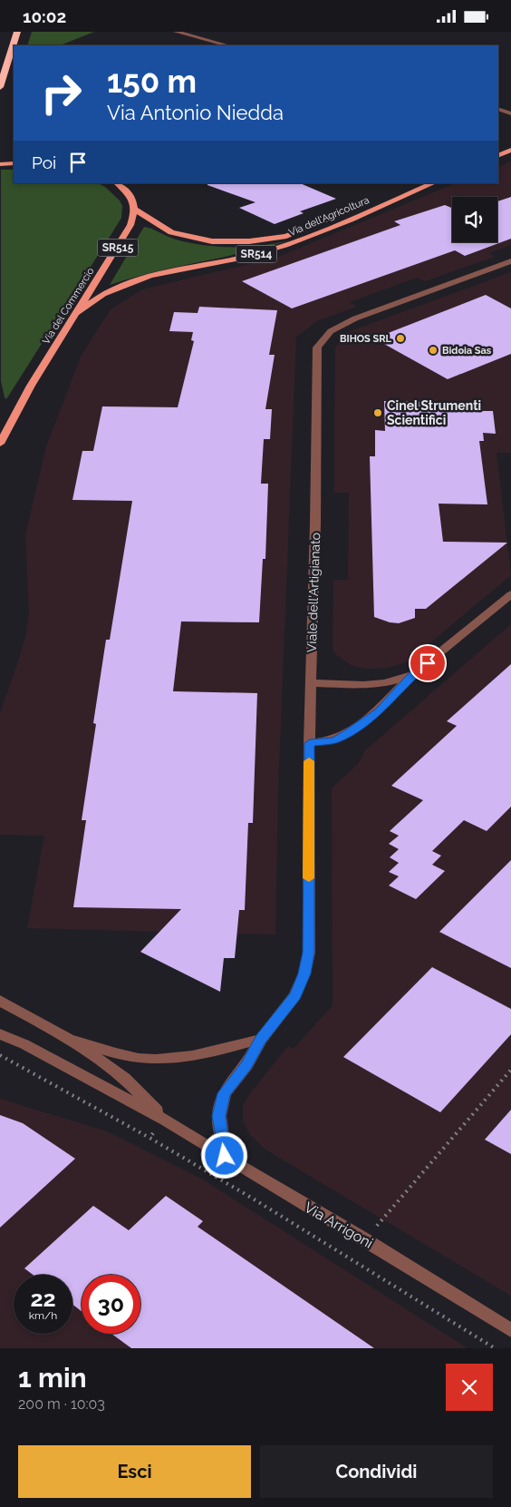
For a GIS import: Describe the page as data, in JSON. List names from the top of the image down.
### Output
{
  "streets": {
    "main road": [
      "Via dell'Agricoltura",
      "SR515",
      "SR514",
      "Via del Commercio"
    ],
    "street": ["Viale dell'Artigianato", "Via Arrigoni"]
  },
  "crossings": [
    ["Via dell'Agricoltura", "Via del Commercio"],
    ["Viale dell'Artigianato", "Via Arrigoni"]
  ],
  "places": ["BIHOS SRL", "Bidoia Sas", "Cinel Strumenti Scientifici"],
  "page": {
    "status": "10:02",
    "turn": ["150 m", "Via Antonio Niedda"],
    "then": "Poi",
    "speed": "22 km/h",
    "limit": "30",
    "heading": ["1 min", "200 m · 10:03"],
    "buttons": ["Esci", "Condividi"]
  }
}
